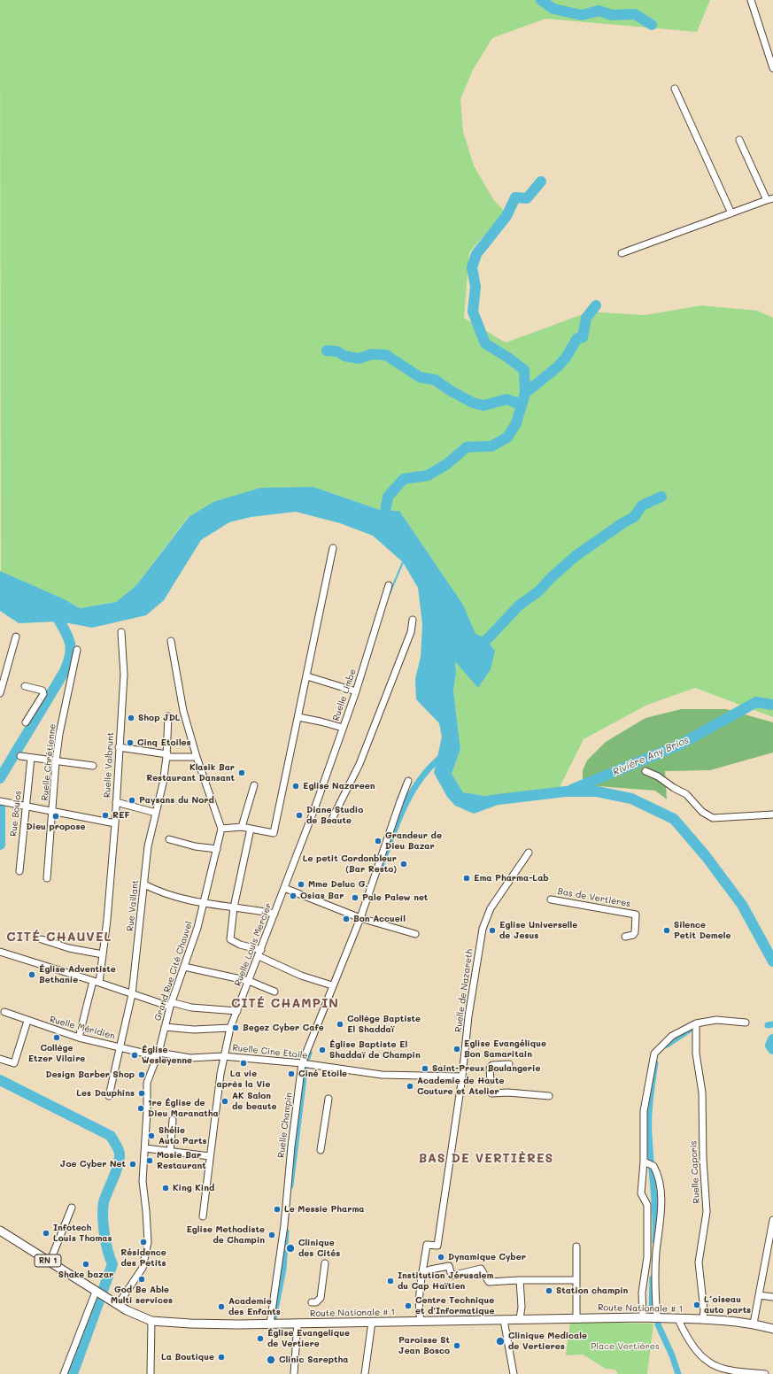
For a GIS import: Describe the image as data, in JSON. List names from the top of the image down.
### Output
{
  "streets": {
    "main road": ["RN 1", "Route Nationale # 1"],
    "street": [
      "Ruelle Limbe",
      "Ruelle Chrétienne",
      "Ruelle Valbrunt",
      "Rue Boulos",
      "Bas de Vertières",
      "Rue Vaillant",
      "Ruelle Louis Mercier",
      "Grand Rue Cité Chauvel",
      "Ruelle de Nazareth",
      "Ruelle Méridien",
      "Ruelle Cine Etoile",
      "Ruelle Champin",
      "Ruelle Caporis"
    ]
  },
  "crossings": [
    ["Ruelle Limbe", "Ruelle Louis Mercier"],
    ["Ruelle Valbrunt", "Ruelle Méridien"],
    ["Rue Vaillant", "Ruelle Méridien"],
    ["Ruelle Louis Mercier", "Ruelle Méridien"],
    ["Ruelle Louis Mercier", "Ruelle Cine Etoile"],
    ["Grand Rue Cité Chauvel", "Ruelle Méridien"],
    ["Grand Rue Cité Chauvel", "Route Nationale # 1"],
    ["Ruelle de Nazareth", "Ruelle Cine Etoile"],
    ["Ruelle de Nazareth", "Route Nationale # 1"],
    ["Ruelle Méridien", "Ruelle Cine Etoile"],
    ["Ruelle Cine Etoile", "Ruelle Champin"],
    ["Ruelle Champin", "Route Nationale # 1"],
    ["Ruelle Caporis", "Route Nationale # 1"]
  ],
  "districts": ["CITÉ CHAUVEL", "CITÉ CHAMPIN", "BAS DE VERTIÈRES"],
  "water": ["Rivière Any Brios"],
  "parks": ["Place Vertières"],
  "places": [
    "Shop JDL",
    "Cinq Etoiles",
    "Klasik Bar Restaurant Dansant",
    "Eglise Nazareen",
    "Paysans du Nord",
    "REF",
    "Diane Studio de Beaute",
    "Dieu propose",
    "Grandeur de Dieu Bazar",
    "Le petit Cordonbleur (Bar Resto)",
    "Ema Pharma-Lab",
    "Mme Deluc G.",
    "Osias Bar",
    "Pale Palew net",
    "Bon Accueil",
    "Eglise Universelle de Jesus",
    "Silence Petit Demele",
    "Église Adventiste Bethanie",
    "Collège Baptiste El Shaddaï",
    "Begez Cyber Cafe",
    "Collège Etzer Vilaire",
    "Eglise Evangélique Bon Samaritain",
    "Église Baptiste El Shaddaï de Champin",
    "Église Wesleyenne",
    "La vie après la Vie",
    "Saint-Preux Boulangerie",
    "Ciné Etoile",
    "Design Barber Shop",
    "Academie de Haute Couture et Atelier",
    "Les Dauphins",
    "AK Salon de beaute",
    "1re Église de Dieu Maranatha",
    "Shélie Auto Parts",
    "Mosie Bar Restaurant",
    "Joe Cyber Net",
    "King Kind",
    "Le Messie Pharma",
    "Infotech Louis Thomas",
    "Eglise Methodiste de Champin",
    "Résidence des Petits",
    "Clinique des Cités",
    "Dynamique Cyber",
    "Shake bazar",
    "God Be Able Multi services",
    "Institution Jérusalem du Cap Haïtien",
    "Station champin",
    "L´oiseau auto parts",
    "Centre Technique et d'Informatique",
    "Academie des Enfants",
    "Église Evangelique de Vertiere",
    "Clinique Medicale de Vertieres",
    "Paroisse St Jean Bosco",
    "La Boutique",
    "Clinic Sareptha"
  ]
}
